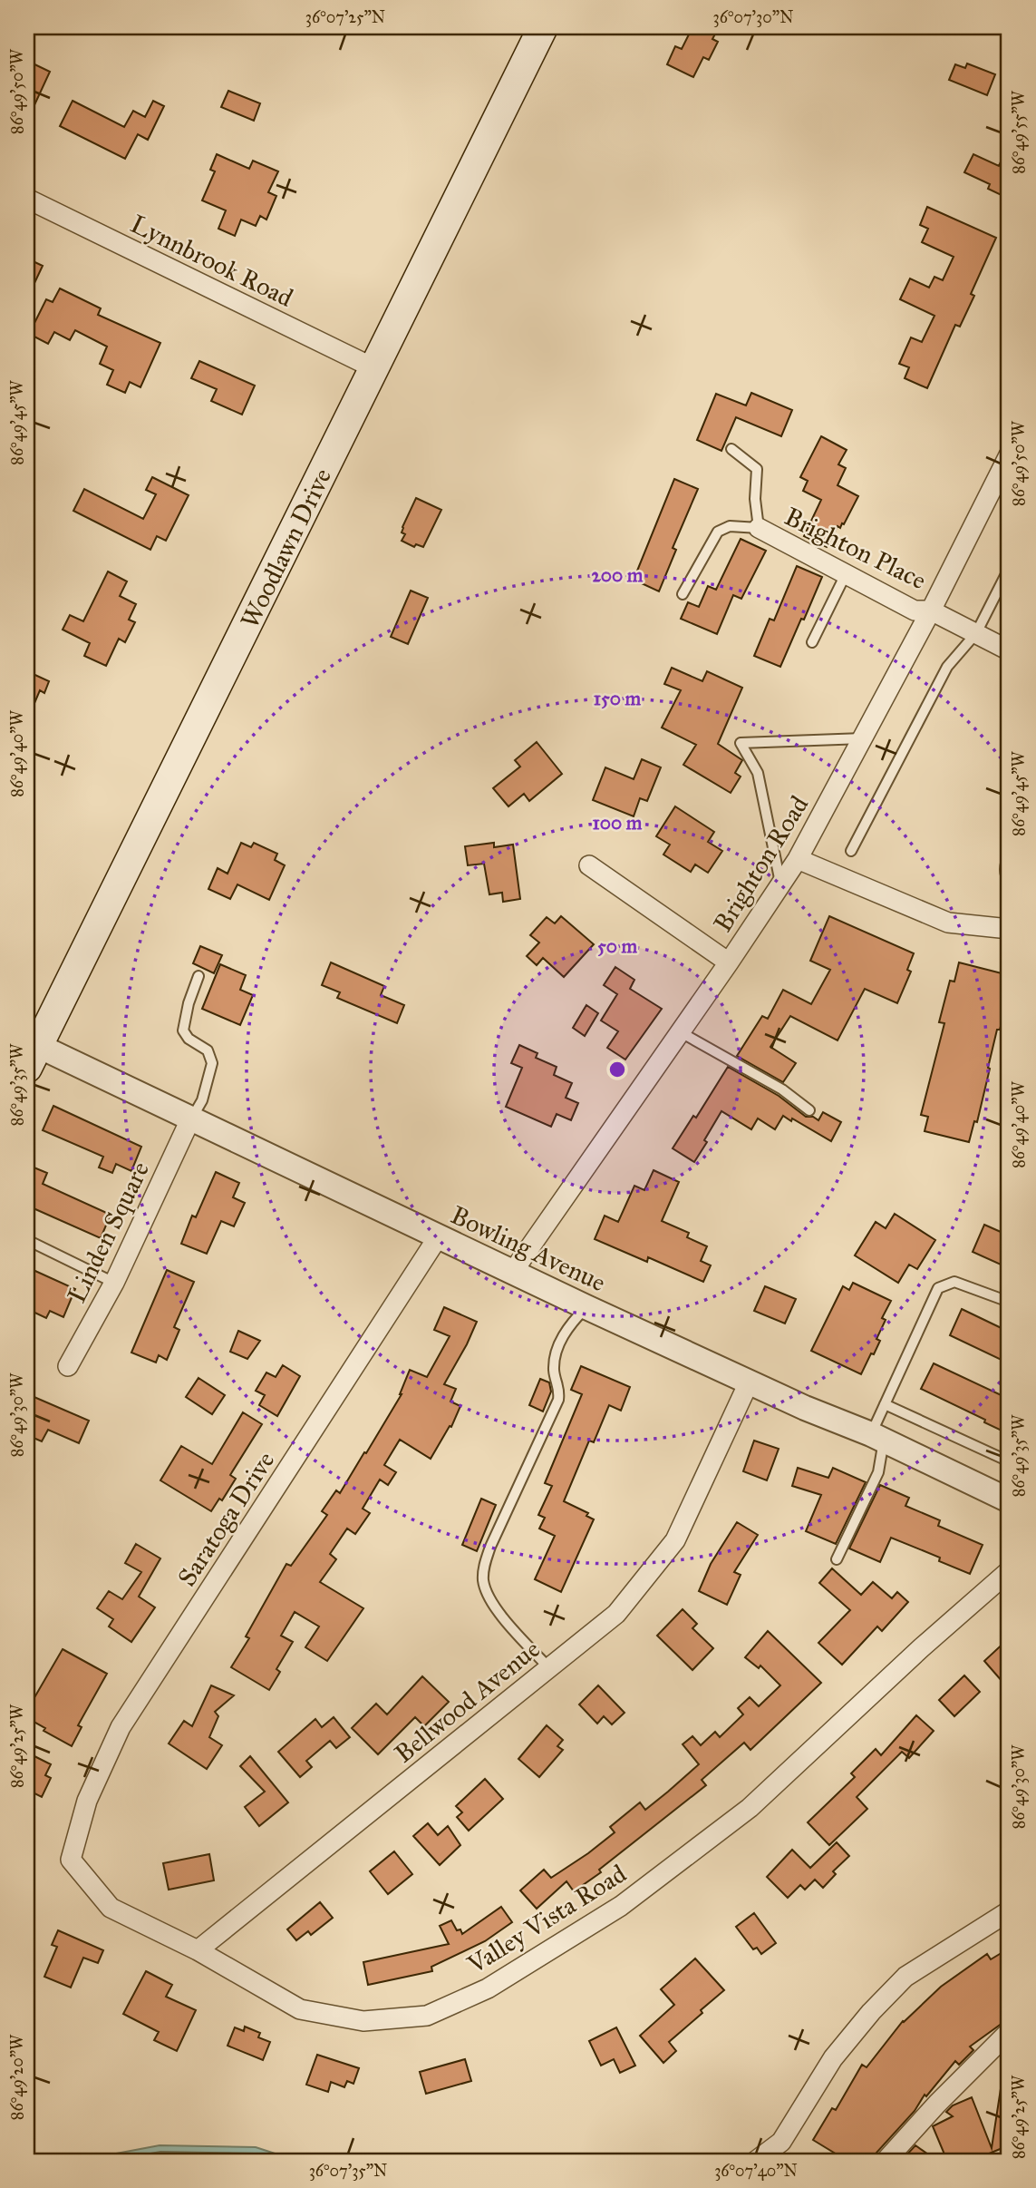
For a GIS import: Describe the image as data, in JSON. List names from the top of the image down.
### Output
{
  "streets": {
    "main road": ["Woodlawn Drive"],
    "street": [
      "Lynnbrook Road",
      "Brighton Place",
      "Brighton Road",
      "Linden Square",
      "Bowling Avenue",
      "Saratoga Drive",
      "Bellwood Avenue",
      "Valley Vista Road"
    ]
  },
  "crossings": [
    ["Lynnbrook Road", "Woodlawn Drive"],
    ["Woodlawn Drive", "Bowling Avenue"],
    ["Brighton Place", "Brighton Road"],
    ["Brighton Road", "Bowling Avenue"],
    ["Linden Square", "Bowling Avenue"],
    ["Bowling Avenue", "Saratoga Drive"],
    ["Bowling Avenue", "Bellwood Avenue"],
    ["Saratoga Drive", "Valley Vista Road"],
    ["Bellwood Avenue", "Valley Vista Road"]
  ],
  "coordinates": [
    "36°07'25\"N",
    "36°07'30\"N",
    "86°49'50\"W",
    "86°49'55\"W",
    "86°49'45\"W",
    "86°49'40\"W",
    "86°49'35\"W",
    "86°49'30\"W",
    "86°49'25\"W",
    "86°49'20\"W",
    "36°07'35\"N",
    "36°07'40\"N"
  ],
  "rings": [
    "200 m",
    "150 m",
    "100 m",
    "50 m"
  ]
}
